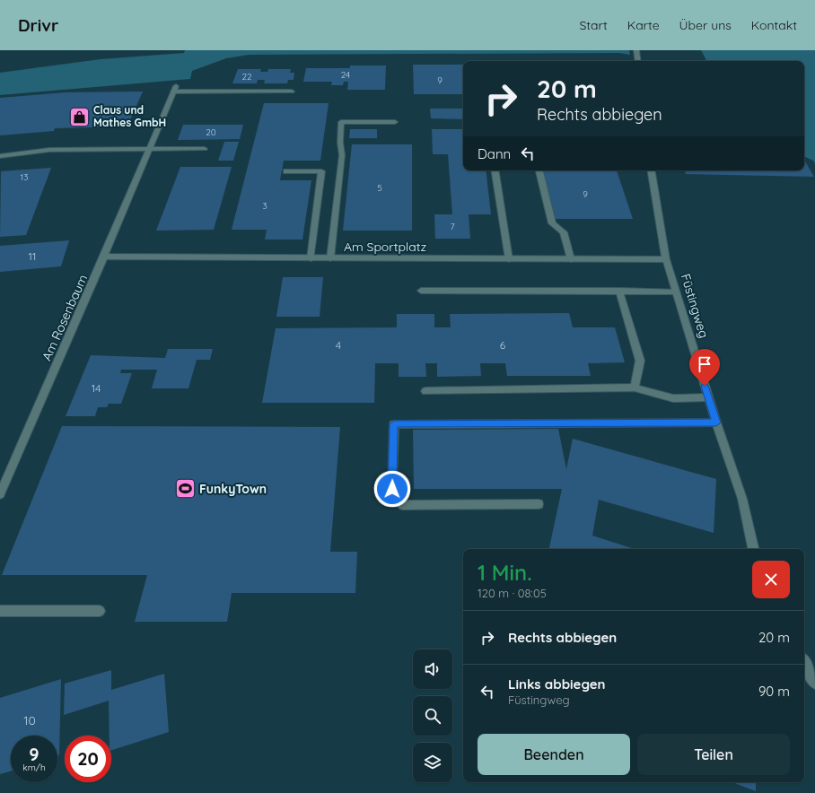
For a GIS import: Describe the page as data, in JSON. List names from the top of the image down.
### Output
{
  "streets": {
    "street": ["Am Sportplatz", "Füstingweg", "Am Rosenbaum"]
  },
  "crossings": [
    ["Am Sportplatz", "Füstingweg"],
    ["Am Sportplatz", "Am Rosenbaum"]
  ],
  "places": {
    "shop": ["Claus und Mathes GmbH"],
    "sports": ["FunkyTown"]
  },
  "house_numbers": [
    "24",
    "22",
    "9",
    "20",
    "13",
    "5",
    "9",
    "3",
    "7",
    "11",
    "4",
    "6",
    "14",
    "10"
  ],
  "page": {
    "header": "Drivr",
    "nav": [
      "Start",
      "Karte",
      "Über uns",
      "Kontakt"
    ],
    "turn": ["20 m", "Rechts abbiegen"],
    "then": "Dann",
    "heading": ["1 Min.", "120 m · 08:05"],
    "list": [
      {
        "name": "Rechts abbiegen",
        "value": "20 m"
      },
      {
        "name": "Links abbiegen",
        "note": "Füstingweg",
        "value": "90 m"
      }
    ],
    "buttons": ["Beenden", "Teilen"],
    "speed": "9 km/h",
    "limit": "20"
  }
}
